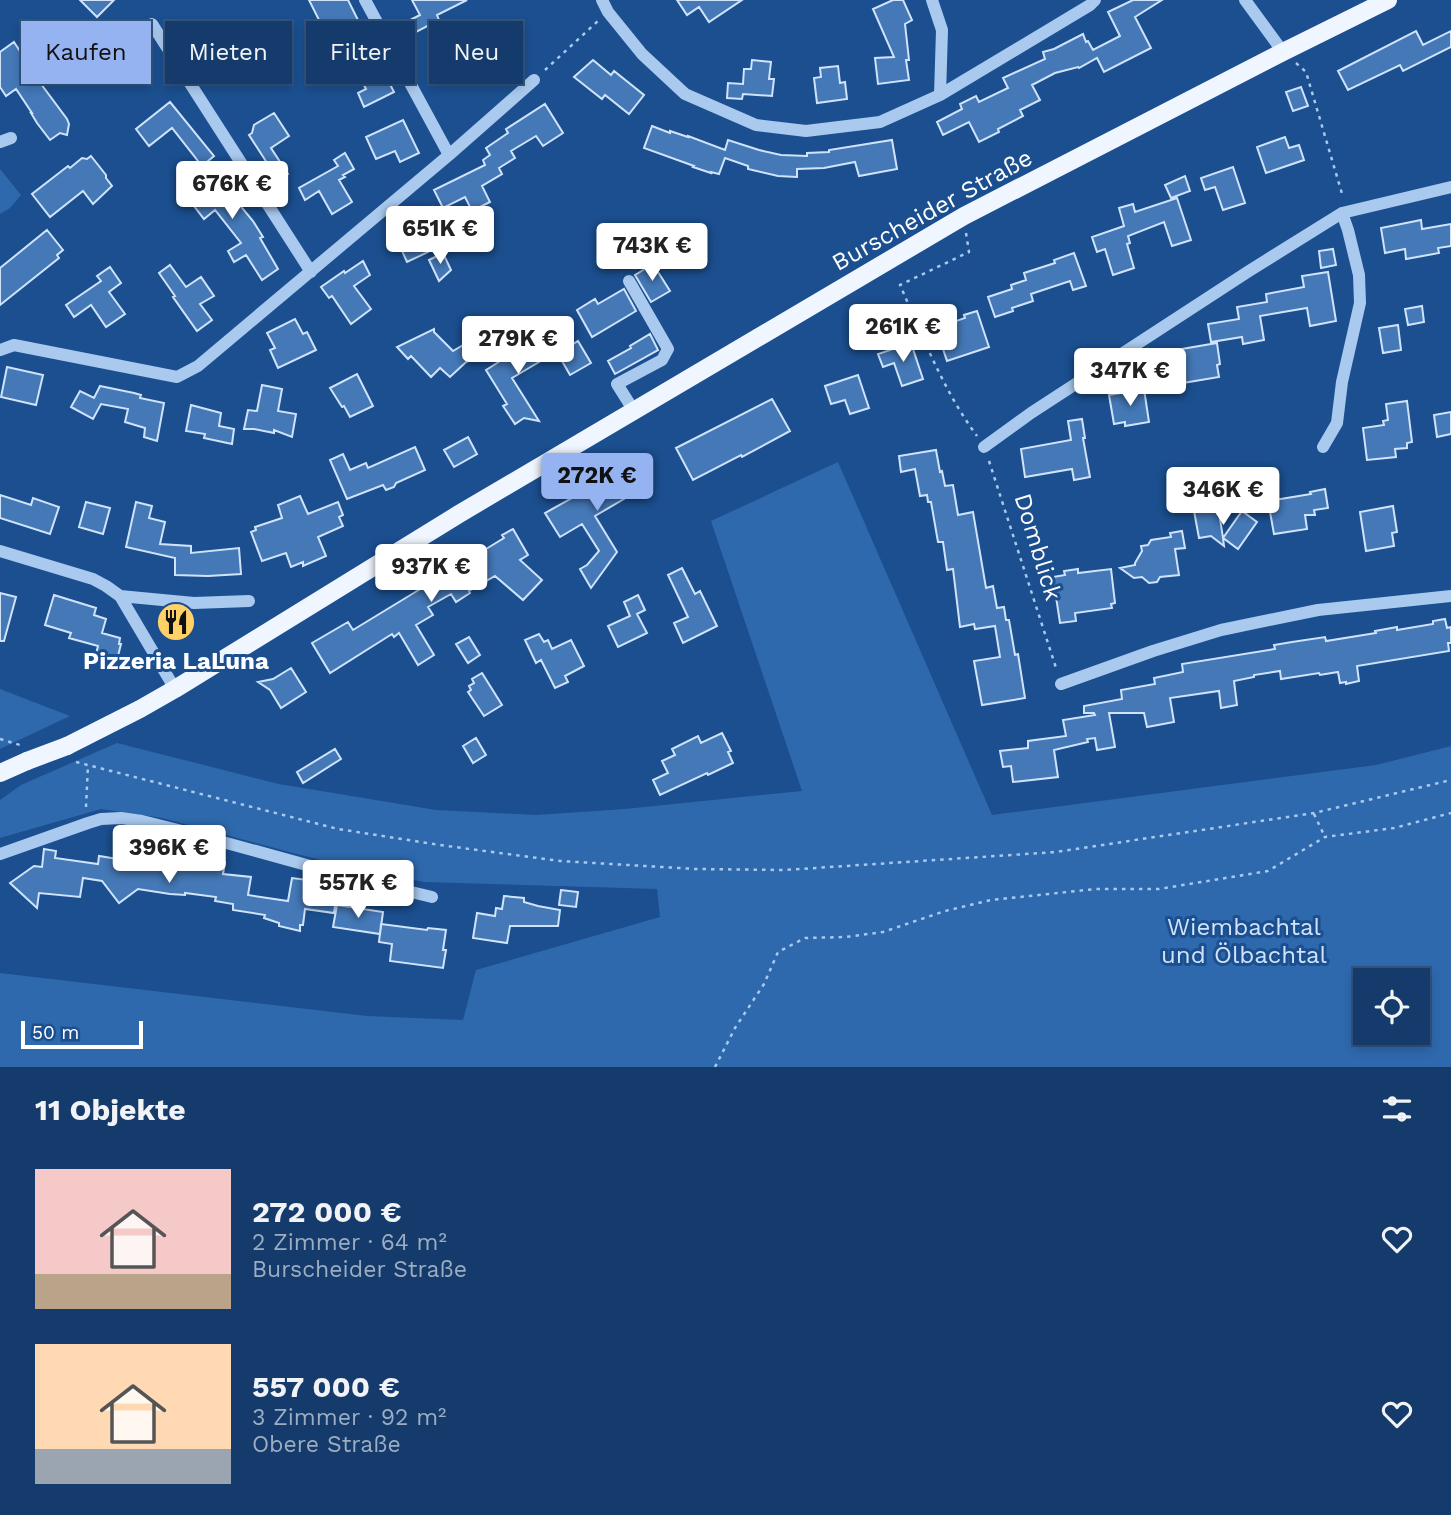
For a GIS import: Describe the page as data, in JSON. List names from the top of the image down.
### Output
{
  "streets": {
    "main road": ["Burscheider Straße"],
    "path": ["Domblick"]
  },
  "crossings": [
    ["Burscheider Straße", "Domblick"]
  ],
  "parks": ["Wiembachtal und Ölbachtal"],
  "places": {
    "restaurant": ["Pizzeria LaLuna"]
  },
  "scale_bar": "50 m",
  "page": {
    "chip": [
      "Kaufen",
      "Mieten",
      "Filter",
      "Neu"
    ],
    "price": [
      "676K €",
      "651K €",
      "743K €",
      "261K €",
      "279K €",
      "347K €",
      "272K €",
      "346K €",
      "937K €",
      "396K €",
      "557K €"
    ],
    "scale": "50 m",
    "heading": "11 Objekte",
    "list": [
      {
        "name": "272 000 €",
        "note": "2 Zimmer · 64 m² · Burscheider Straße"
      },
      {
        "name": "557 000 €",
        "note": "3 Zimmer · 92 m² · Obere Straße"
      }
    ]
  }
}
